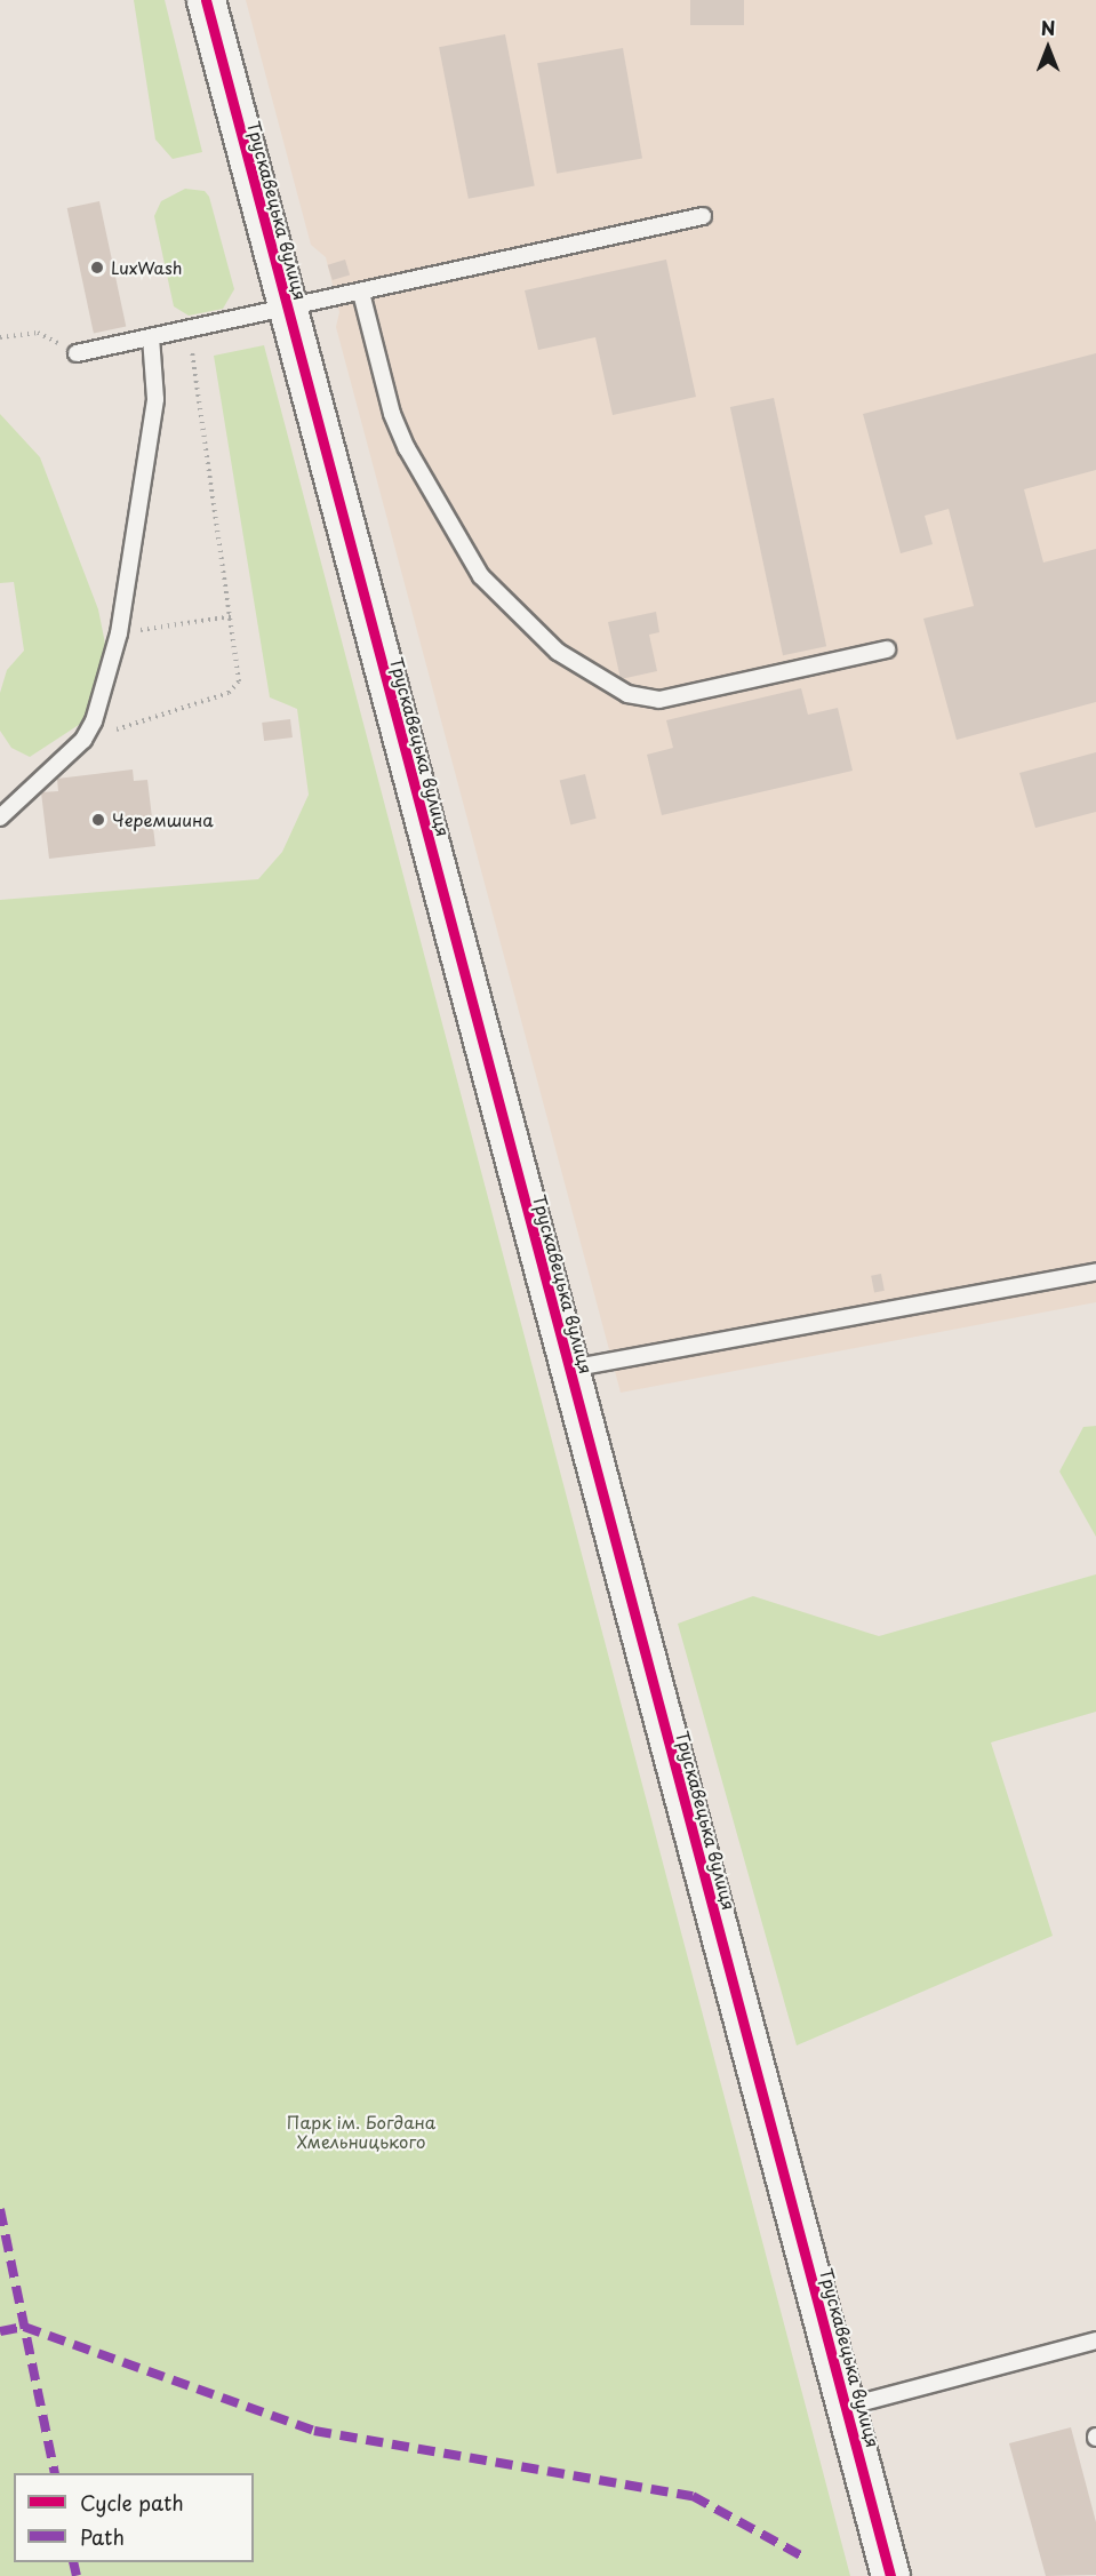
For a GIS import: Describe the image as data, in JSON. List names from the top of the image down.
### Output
{
  "streets": {
    "main road": ["Трускавецька вулиця"]
  },
  "parks": ["Парк ім. Богдана Хмельницького"],
  "places": ["LuxWash", "Черемшина"],
  "legend": ["Cycle path", "Path"],
  "north": "top"
}
